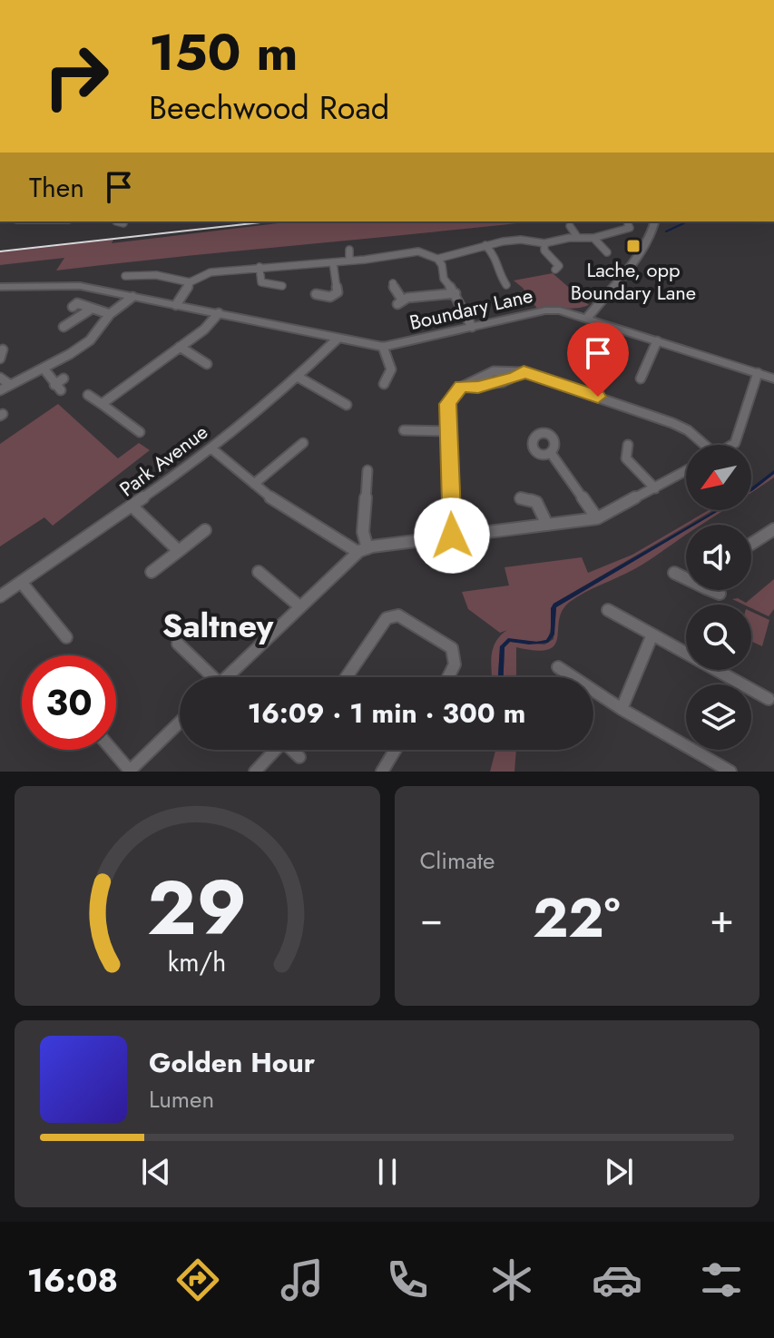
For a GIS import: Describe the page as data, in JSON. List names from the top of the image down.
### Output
{
  "streets": {
    "street": ["Boundary Lane", "Park Avenue"]
  },
  "crossings": [
    ["Boundary Lane", "Park Avenue"]
  ],
  "districts": ["Saltney"],
  "places": {
    "transit": ["Lache, opp Boundary Lane"]
  },
  "north": "bottom left",
  "page": {
    "turn": ["150 m", "Beechwood Road"],
    "then": "Then",
    "limit": "30",
    "trip": "16:09 · 1 min · 300 m",
    "tile": "Climate",
    "heat": ["−", "22°", "+"],
    "song": ["Golden Hour", "Lumen"],
    "tabs": "16:08",
    "gauge": ["29", "km/h"]
  }
}
